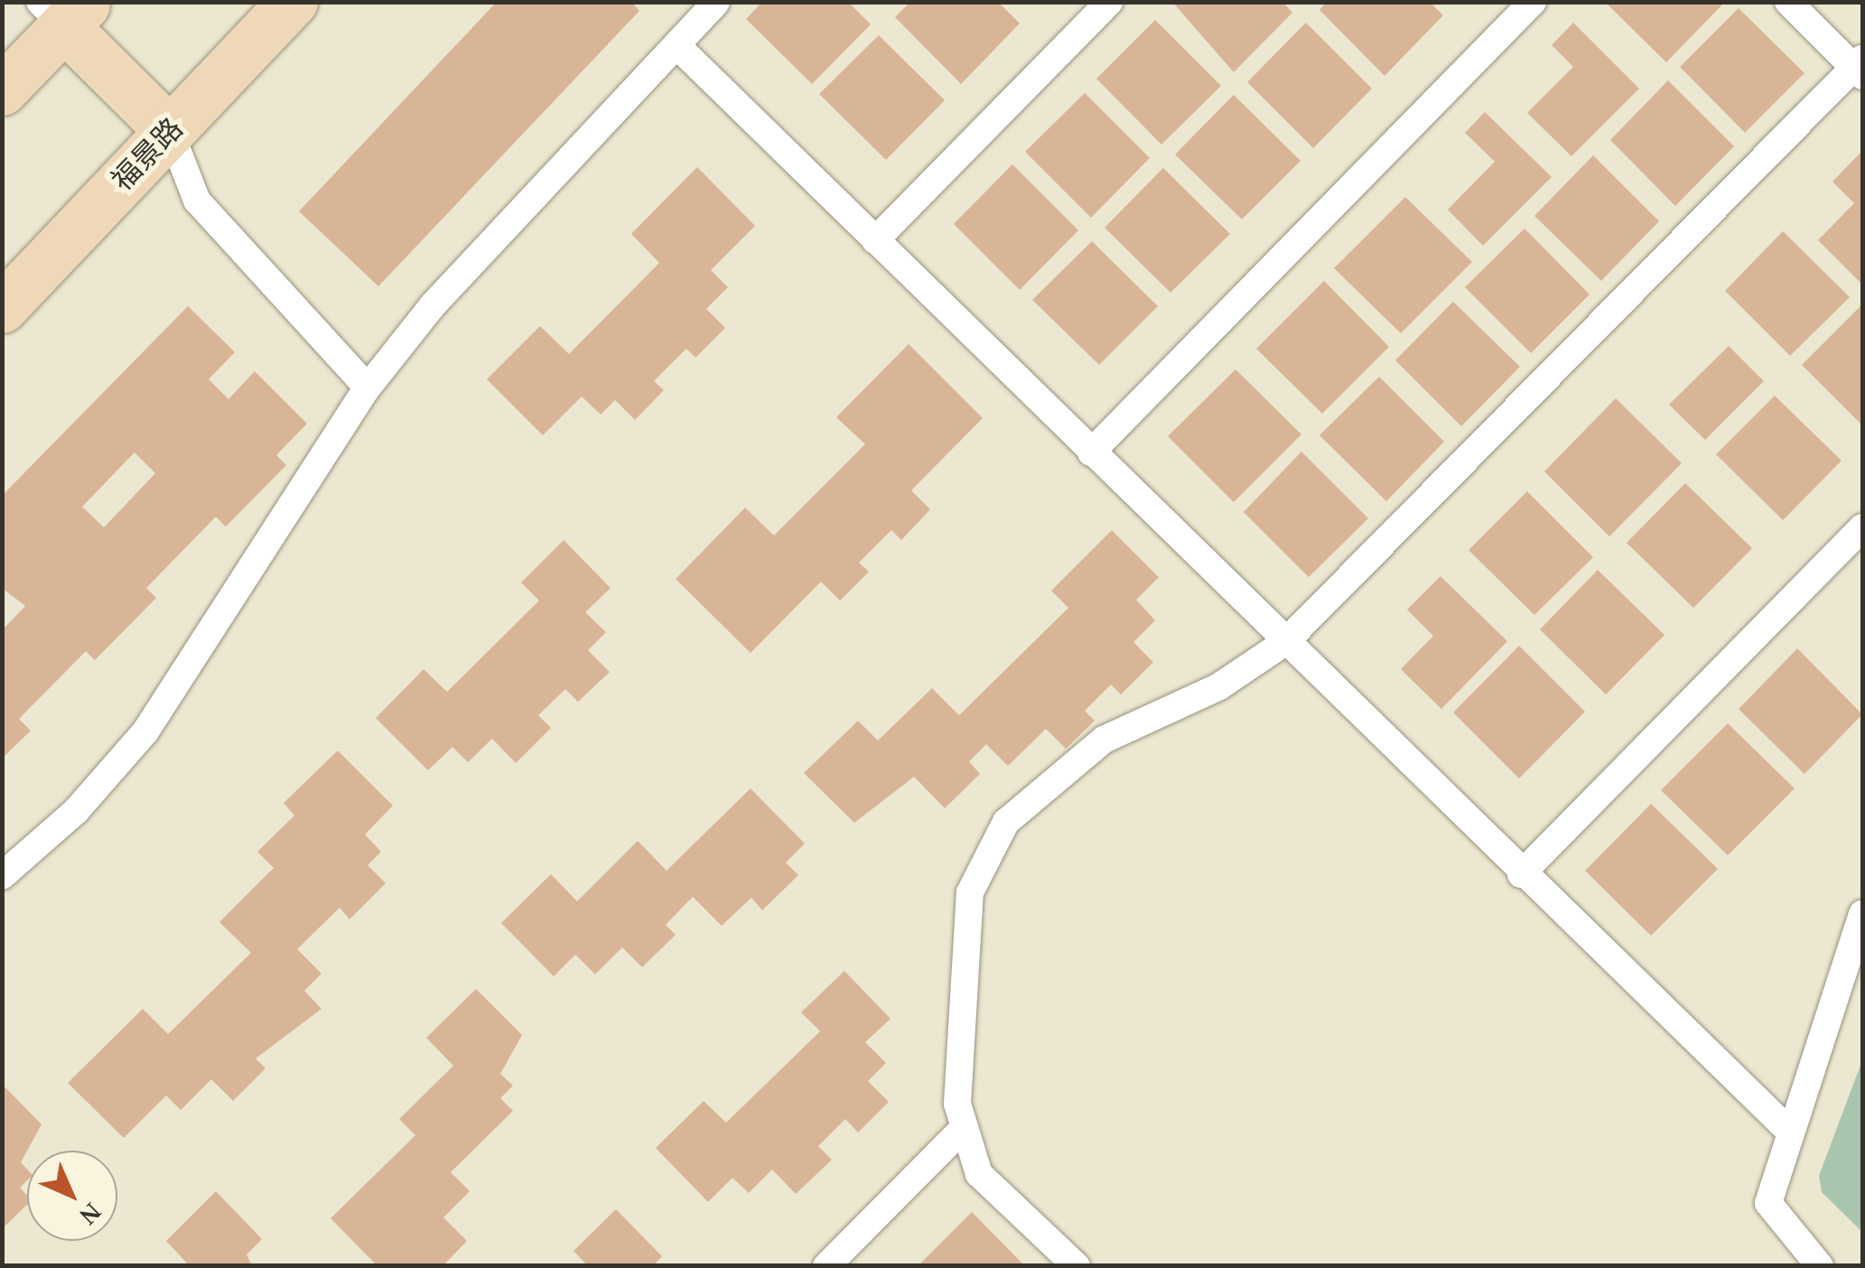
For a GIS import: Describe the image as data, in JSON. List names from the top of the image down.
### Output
{
  "streets": {
    "main road": ["福景路"]
  },
  "north": "bottom right"
}
